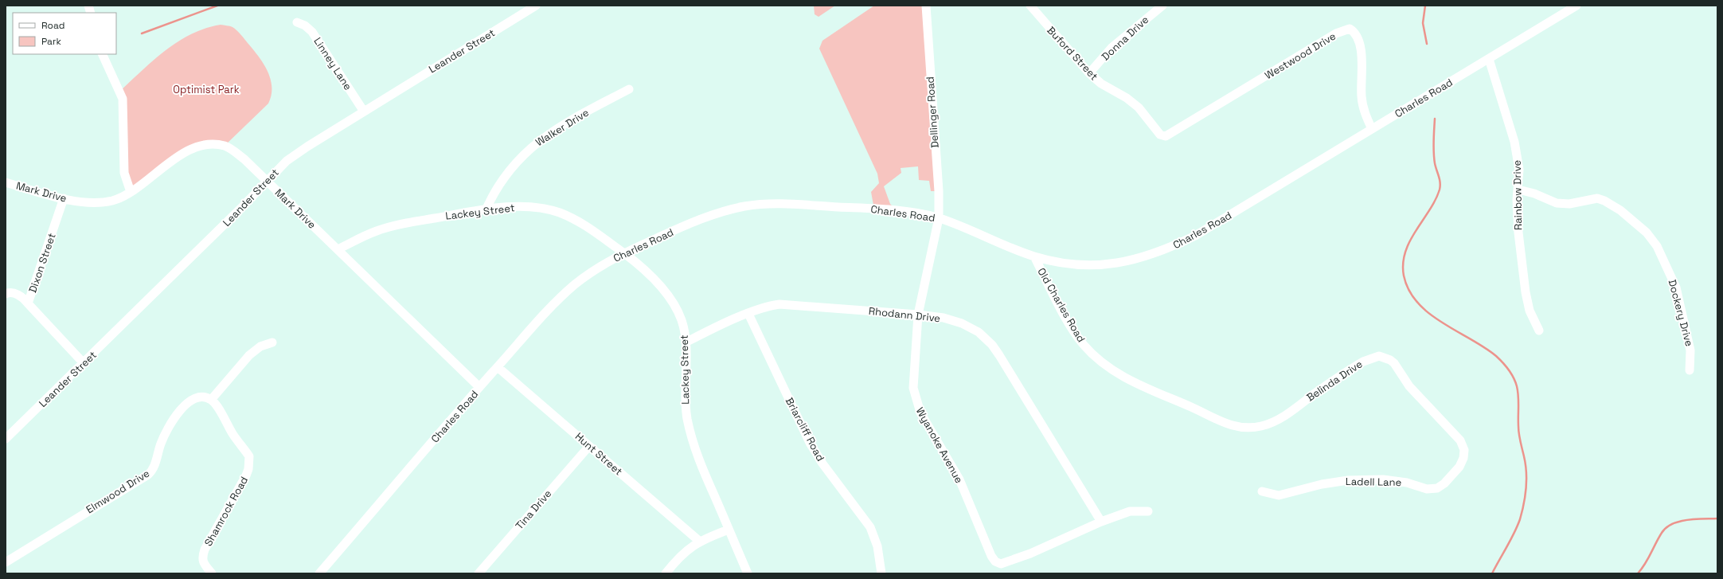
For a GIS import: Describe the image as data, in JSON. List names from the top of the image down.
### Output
{
  "streets": {
    "street": [
      "Donna Drive",
      "Leander Street",
      "Buford Street",
      "Westwood Drive",
      "Linney Lane",
      "Charles Road",
      "Dellinger Road",
      "Walker Drive",
      "Mark Drive",
      "Rainbow Drive",
      "Lackey Street",
      "Dixon Street",
      "Old Charles Road",
      "Dockery Drive",
      "Rhodann Drive",
      "Belinda Drive",
      "Briarcliff Road",
      "Wyanoke Avenue",
      "Hunt Street",
      "Ladell Lane",
      "Elmwood Drive",
      "Tina Drive",
      "Shamrock Road"
    ]
  },
  "crossings": [
    ["Donna Drive", "Buford Street"],
    ["Leander Street", "Linney Lane"],
    ["Leander Street", "Mark Drive"],
    ["Leander Street", "Dixon Street"],
    ["Buford Street", "Westwood Drive"],
    ["Westwood Drive", "Charles Road"],
    ["Charles Road", "Dellinger Road"],
    ["Charles Road", "Mark Drive"],
    ["Charles Road", "Rainbow Drive"],
    ["Charles Road", "Lackey Street"],
    ["Charles Road", "Old Charles Road"],
    ["Charles Road", "Wyanoke Avenue"],
    ["Charles Road", "Hunt Street"],
    ["Dellinger Road", "Wyanoke Avenue"],
    ["Walker Drive", "Lackey Street"],
    ["Mark Drive", "Lackey Street"],
    ["Mark Drive", "Dixon Street"],
    ["Rainbow Drive", "Dockery Drive"],
    ["Lackey Street", "Rhodann Drive"],
    ["Old Charles Road", "Belinda Drive"],
    ["Rhodann Drive", "Briarcliff Road"],
    ["Rhodann Drive", "Wyanoke Avenue"],
    ["Belinda Drive", "Ladell Lane"],
    ["Hunt Street", "Tina Drive"],
    ["Elmwood Drive", "Shamrock Road"]
  ],
  "parks": ["Optimist Park"],
  "legend": ["Road", "Park"]
}
